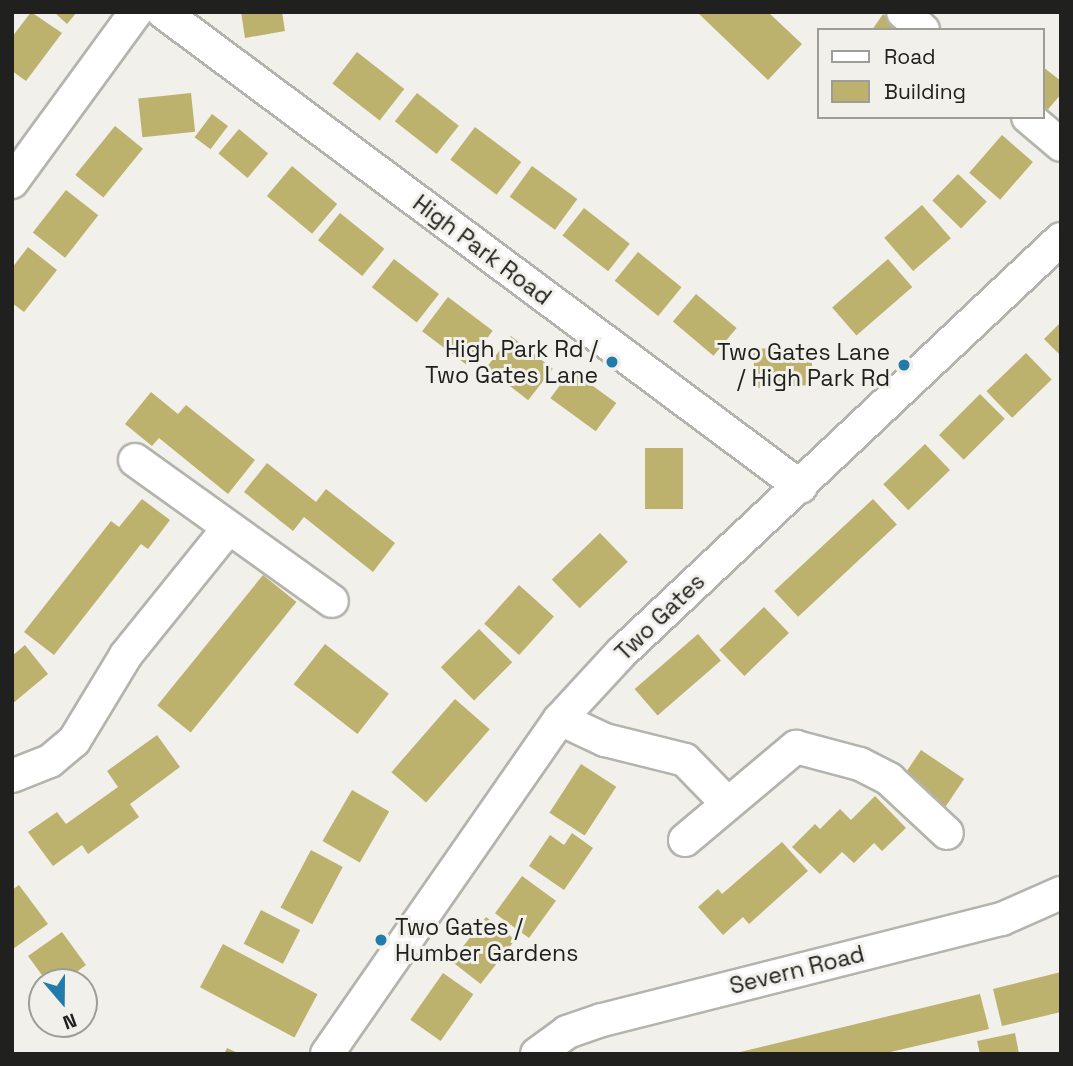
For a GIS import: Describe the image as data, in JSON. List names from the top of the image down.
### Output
{
  "streets": {
    "street": ["High Park Road", "Two Gates", "Severn Road"]
  },
  "crossings": [
    ["High Park Road", "Two Gates"]
  ],
  "places": ["High Park Rd / Two Gates Lane", "Two Gates Lane / High Park Rd", "Two Gates / Humber Gardens"],
  "legend": ["Road", "Building"],
  "north": "bottom"
}
